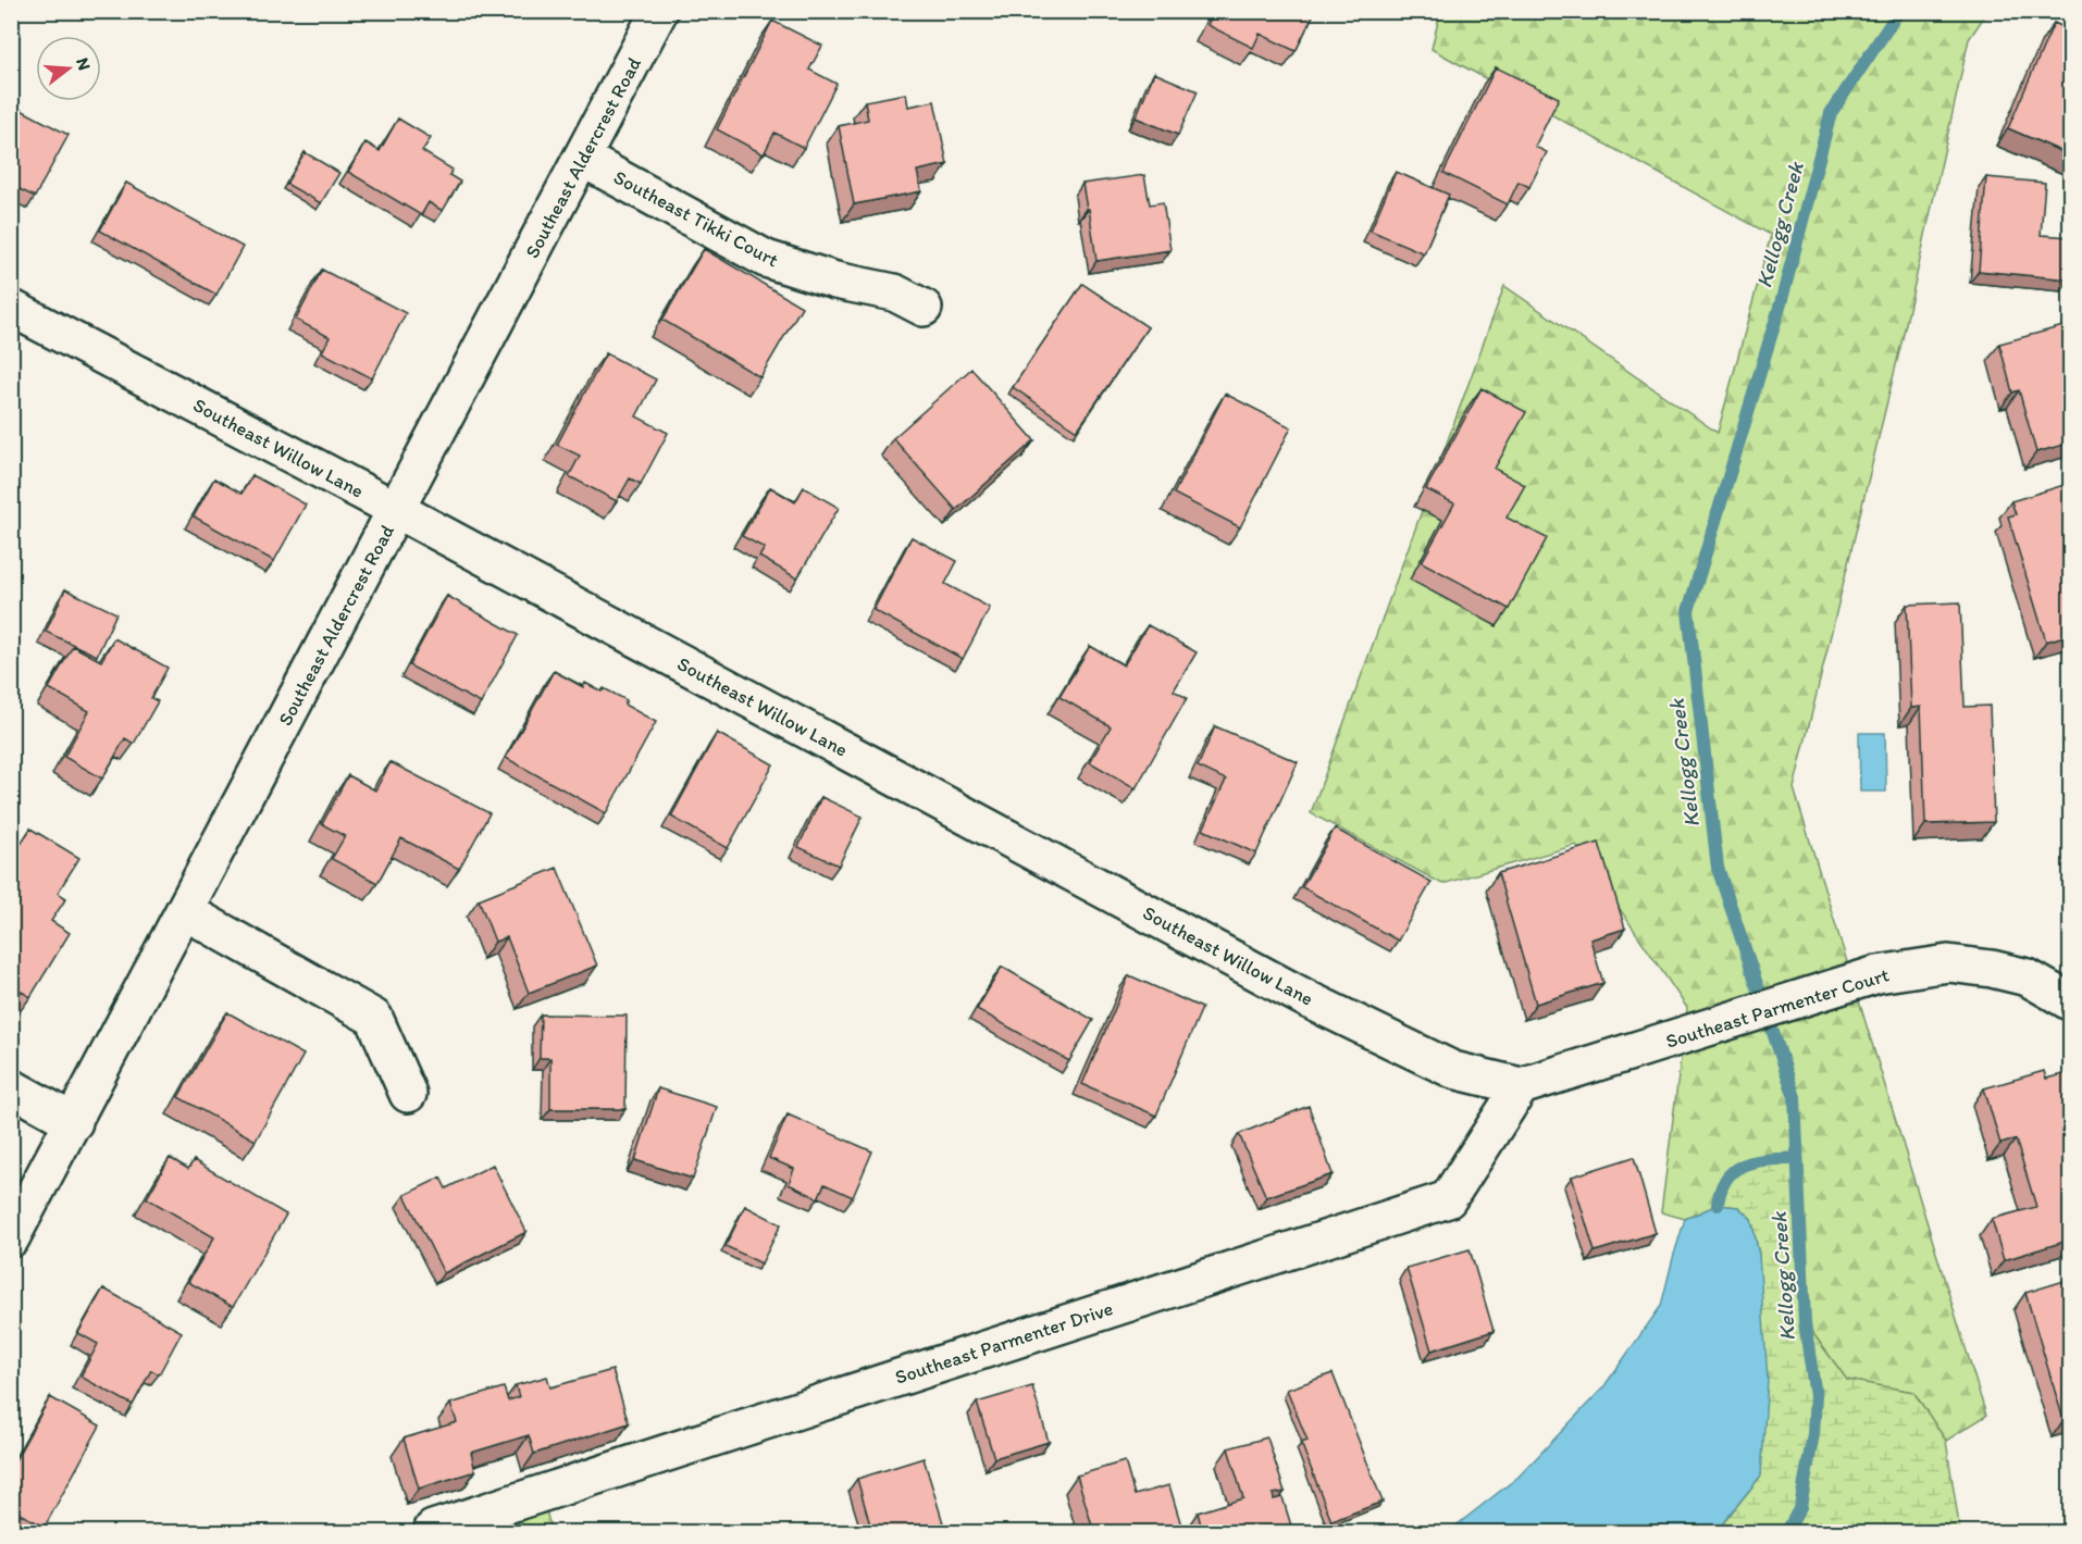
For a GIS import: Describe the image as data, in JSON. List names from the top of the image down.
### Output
{
  "streets": {
    "street": [
      "Southeast Aldercrest Road",
      "Southeast Tikki Court",
      "Southeast Willow Lane",
      "Southeast Parmenter Court",
      "Southeast Parmenter Drive"
    ]
  },
  "crossings": [
    ["Southeast Aldercrest Road", "Southeast Tikki Court"],
    ["Southeast Aldercrest Road", "Southeast Willow Lane"],
    ["Southeast Willow Lane", "Southeast Parmenter Court"],
    ["Southeast Willow Lane", "Southeast Parmenter Drive"],
    ["Southeast Parmenter Court", "Southeast Parmenter Drive"]
  ],
  "water": ["Kellogg Creek"],
  "north": "right"
}
